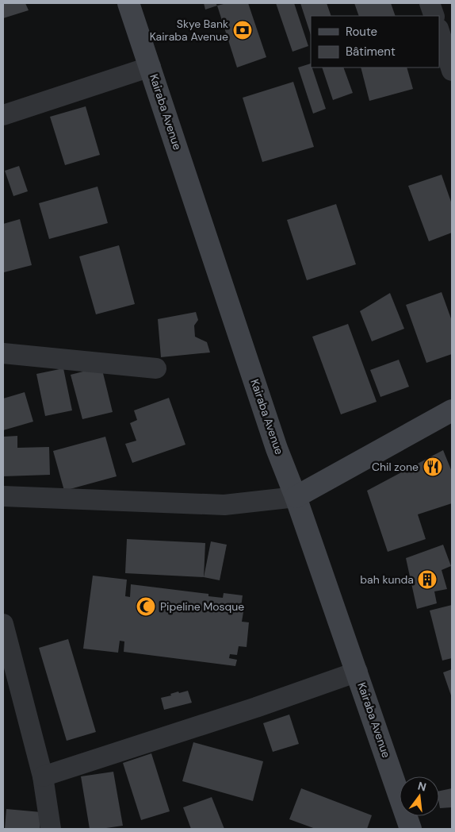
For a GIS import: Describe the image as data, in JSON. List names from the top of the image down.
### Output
{
  "streets": {
    "street": ["Kairaba Avenue"]
  },
  "places": {
    "bank": ["Skye Bank Kairaba Avenue"],
    "restaurant": ["Chil zone"],
    "building": ["bah kunda"],
    "mosque": ["Pipeline Mosque"]
  },
  "legend": ["Route", "Bâtiment"],
  "north": "top"
}
